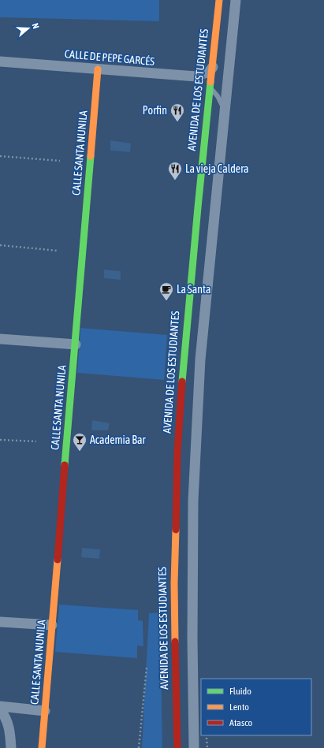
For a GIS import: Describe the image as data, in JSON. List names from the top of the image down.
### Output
{
  "streets": {
    "street": ["CALLE DE PEPE GARCÉS", "AVENIDA DE LOS ESTUDIANTES", "CALLE SANTA NUNILA"]
  },
  "crossings": [
    ["CALLE DE PEPE GARCÉS", "AVENIDA DE LOS ESTUDIANTES"],
    ["CALLE DE PEPE GARCÉS", "CALLE SANTA NUNILA"]
  ],
  "places": {
    "restaurant": ["Porfin", "La vieja Caldera"],
    "cafe": ["La Santa"],
    "bar": ["Academia Bar"]
  },
  "legend": ["Fluido", "Lento", "Atasco"],
  "north": "right"
}
